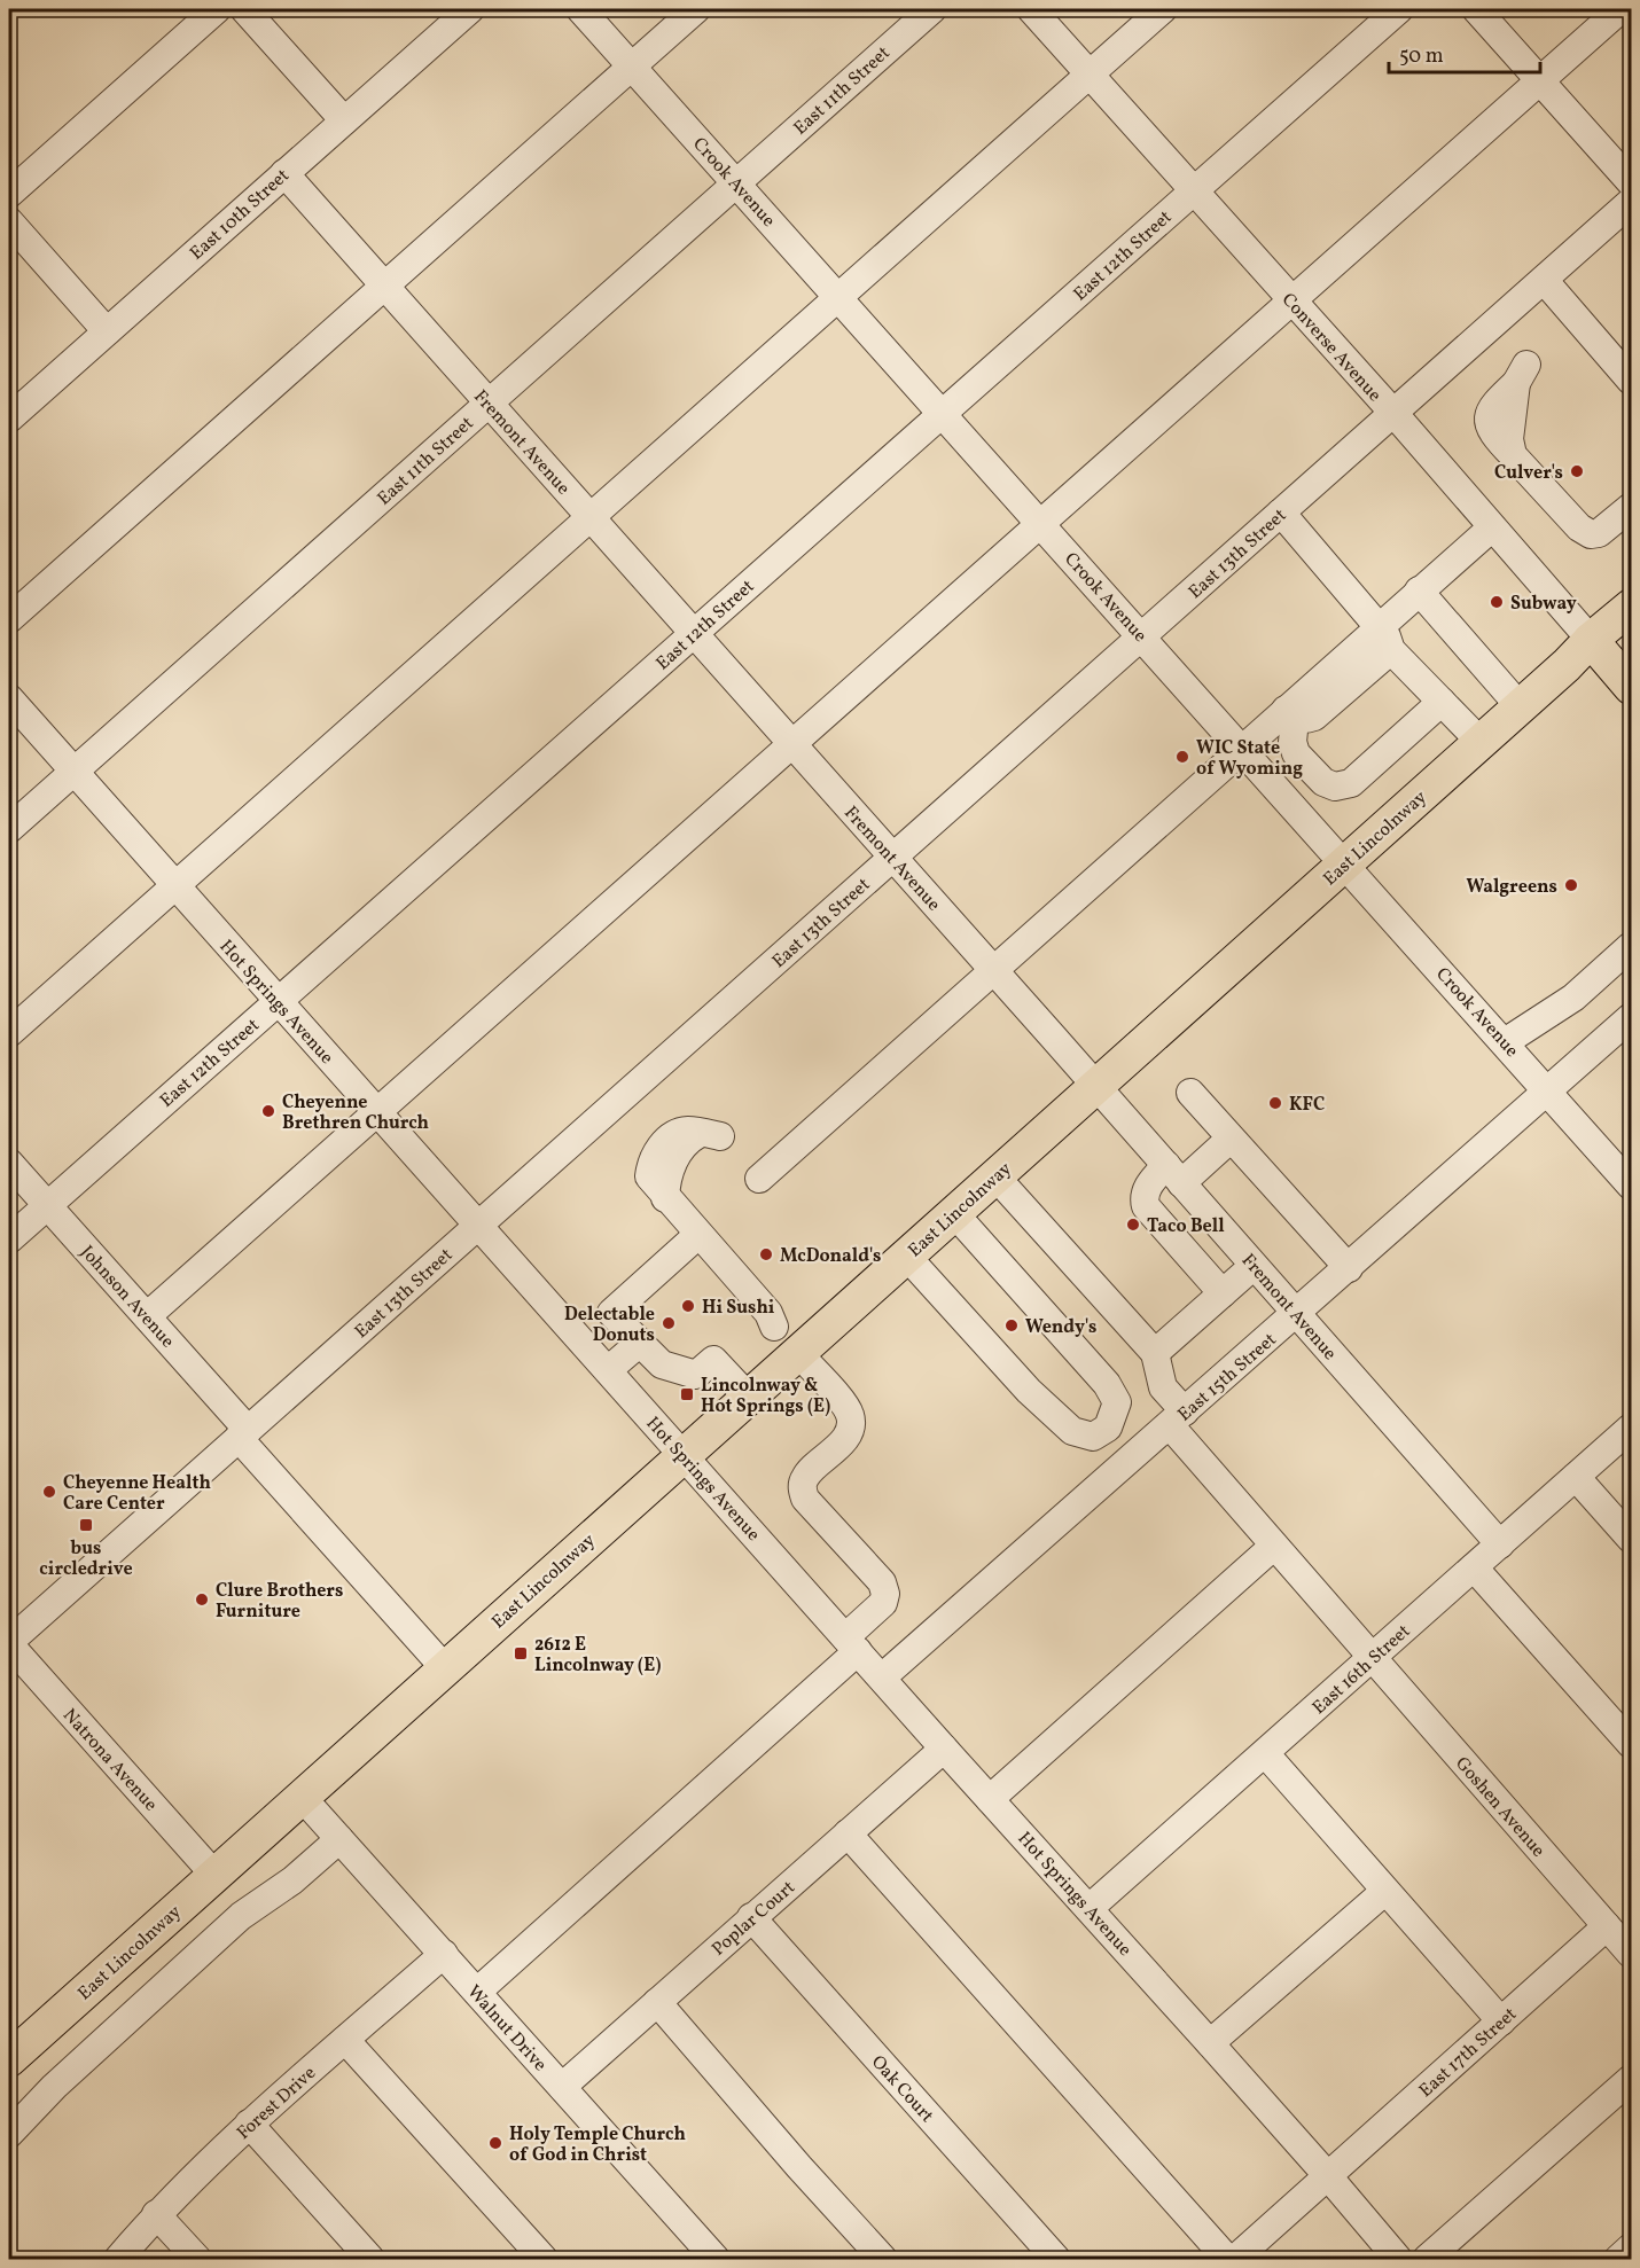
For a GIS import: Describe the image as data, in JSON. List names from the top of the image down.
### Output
{
  "streets": {
    "main road": ["Converse Avenue", "East Lincolnway"],
    "street": [
      "East 11th Street",
      "Crook Avenue",
      "East 10th Street",
      "East 12th Street",
      "Fremont Avenue",
      "East 13th Street",
      "Hot Springs Avenue",
      "Johnson Avenue",
      "East 15th Street",
      "East 16th Street",
      "Natrona Avenue",
      "Goshen Avenue",
      "Poplar Court",
      "Walnut Drive",
      "East 17th Street",
      "Oak Court",
      "Forest Drive"
    ]
  },
  "crossings": [
    ["East 11th Street", "Crook Avenue"],
    ["East 11th Street", "Fremont Avenue"],
    ["East 11th Street", "Hot Springs Avenue"],
    ["Crook Avenue", "East 12th Street"],
    ["Crook Avenue", "East 13th Street"],
    ["Crook Avenue", "East Lincolnway"],
    ["Crook Avenue", "East 15th Street"],
    ["East 10th Street", "Fremont Avenue"],
    ["East 12th Street", "Converse Avenue"],
    ["East 12th Street", "Fremont Avenue"],
    ["East 12th Street", "Hot Springs Avenue"],
    ["East 12th Street", "Johnson Avenue"],
    ["Converse Avenue", "East 13th Street"],
    ["Converse Avenue", "East Lincolnway"],
    ["Fremont Avenue", "East 13th Street"],
    ["Fremont Avenue", "East Lincolnway"],
    ["Fremont Avenue", "East 15th Street"],
    ["Fremont Avenue", "East 16th Street"],
    ["East 13th Street", "Hot Springs Avenue"],
    ["East 13th Street", "Johnson Avenue"],
    ["East 13th Street", "Natrona Avenue"],
    ["East Lincolnway", "Hot Springs Avenue"],
    ["East Lincolnway", "Johnson Avenue"],
    ["East Lincolnway", "Natrona Avenue"],
    ["East Lincolnway", "Walnut Drive"],
    ["Hot Springs Avenue", "East 15th Street"],
    ["Hot Springs Avenue", "East 16th Street"],
    ["Hot Springs Avenue", "Poplar Court"],
    ["Hot Springs Avenue", "East 17th Street"],
    ["East 15th Street", "Goshen Avenue"],
    ["East 16th Street", "Goshen Avenue"],
    ["Goshen Avenue", "East 17th Street"],
    ["Poplar Court", "Walnut Drive"],
    ["Poplar Court", "Oak Court"],
    ["Walnut Drive", "Forest Drive"]
  ],
  "places": {
    "other": [
      "Culver's",
      "Subway",
      "WIC State of Wyoming",
      "Walgreens",
      "KFC",
      "Cheyenne Brethren Church",
      "Taco Bell",
      "McDonald's",
      "Hi Sushi",
      "Delectable Donuts",
      "Wendy's",
      "Cheyenne Health Care Center",
      "Clure Brothers Furniture",
      "Holy Temple Church of God in Christ"
    ],
    "transit": ["Lincolnway & Hot Springs (E)", "bus circledrive", "2612 E Lincolnway (E)"]
  },
  "scale_bar": "50 m"
}
